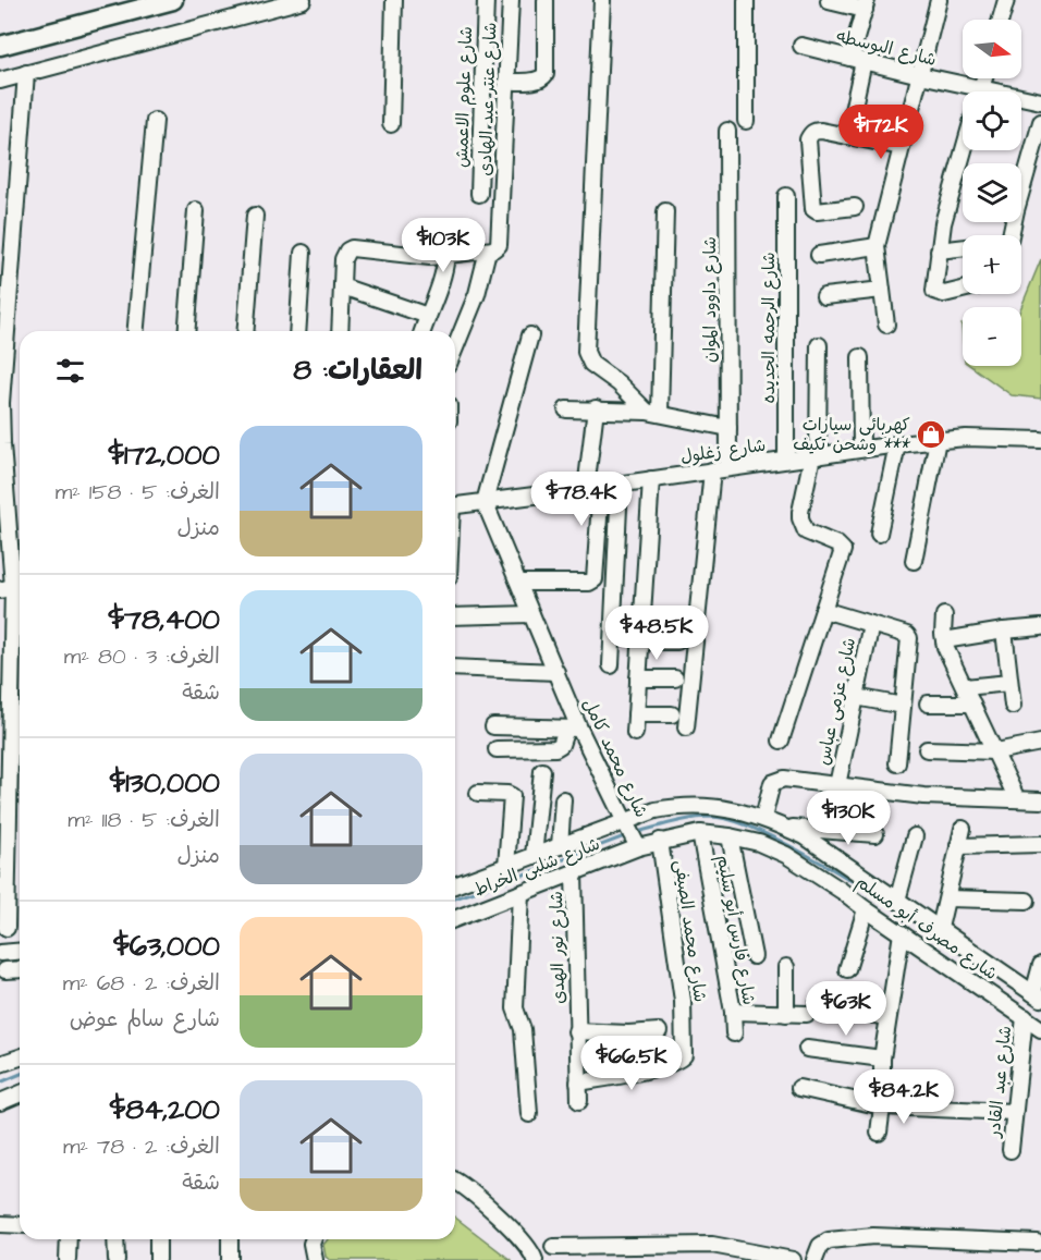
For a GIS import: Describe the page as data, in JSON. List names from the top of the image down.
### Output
{
  "streets": {
    "street": [
      "شارع البوسطه",
      "شارع علوم الاعمش",
      "شارع عنتر عبد الهادى",
      "شارع داوود الموان",
      "شارع الرحمه الجديده",
      "شارع زغلول",
      "شارع عزمى عباس",
      "شارع محمد كامل",
      "شارع شلبى الخراط",
      "شارع مصرف أبو مسلم",
      "شارع فارس أبو سليم",
      "شارع محمد الصيفى",
      "شارع نور الهدى",
      "شارع عبد القادر"
    ]
  },
  "crossings": [
    ["شارع داوود الموان", "شارع زغلول"],
    ["شارع الرحمه الجديده", "شارع زغلول"],
    ["شارع زغلول", "شارع محمد كامل"],
    ["شارع محمد كامل", "شارع شلبى الخراط"],
    ["شارع محمد كامل", "شارع مصرف أبو مسلم"],
    ["شارع شلبى الخراط", "شارع مصرف أبو مسلم"],
    ["شارع شلبى الخراط", "شارع نور الهدى"],
    ["شارع مصرف أبو مسلم", "شارع فارس أبو سليم"],
    ["شارع مصرف أبو مسلم", "شارع محمد الصيفى"],
    ["شارع مصرف أبو مسلم", "شارع عبد القادر"],
    ["شارع محمد الصيفى", "شارع نور الهدى"]
  ],
  "places": {
    "shop": ["كهربائي سيارات وشحن تكيف ***"]
  },
  "north": "right",
  "page": {
    "map_buttons": ["+", "−"],
    "price": [
      "$172K",
      "$103K",
      "$78.4K",
      "$48.5K",
      "$130K",
      "$63K",
      "$66.5K",
      "$84.2K"
    ],
    "heading": "العقارات: 8",
    "list": [
      {
        "name": "$172,000",
        "note": "الغرف: 5 · 158 m² · منزل"
      },
      {
        "name": "$78,400",
        "note": "الغرف: 3 · 80 m² · شقة"
      },
      {
        "name": "$130,000",
        "note": "الغرف: 5 · 118 m² · منزل"
      },
      {
        "name": "$63,000",
        "note": "الغرف: 2 · 68 m² · شارع سالم عوض"
      },
      {
        "name": "$84,200",
        "note": "الغرف: 2 · 78 m² · شقة"
      }
    ]
  }
}
